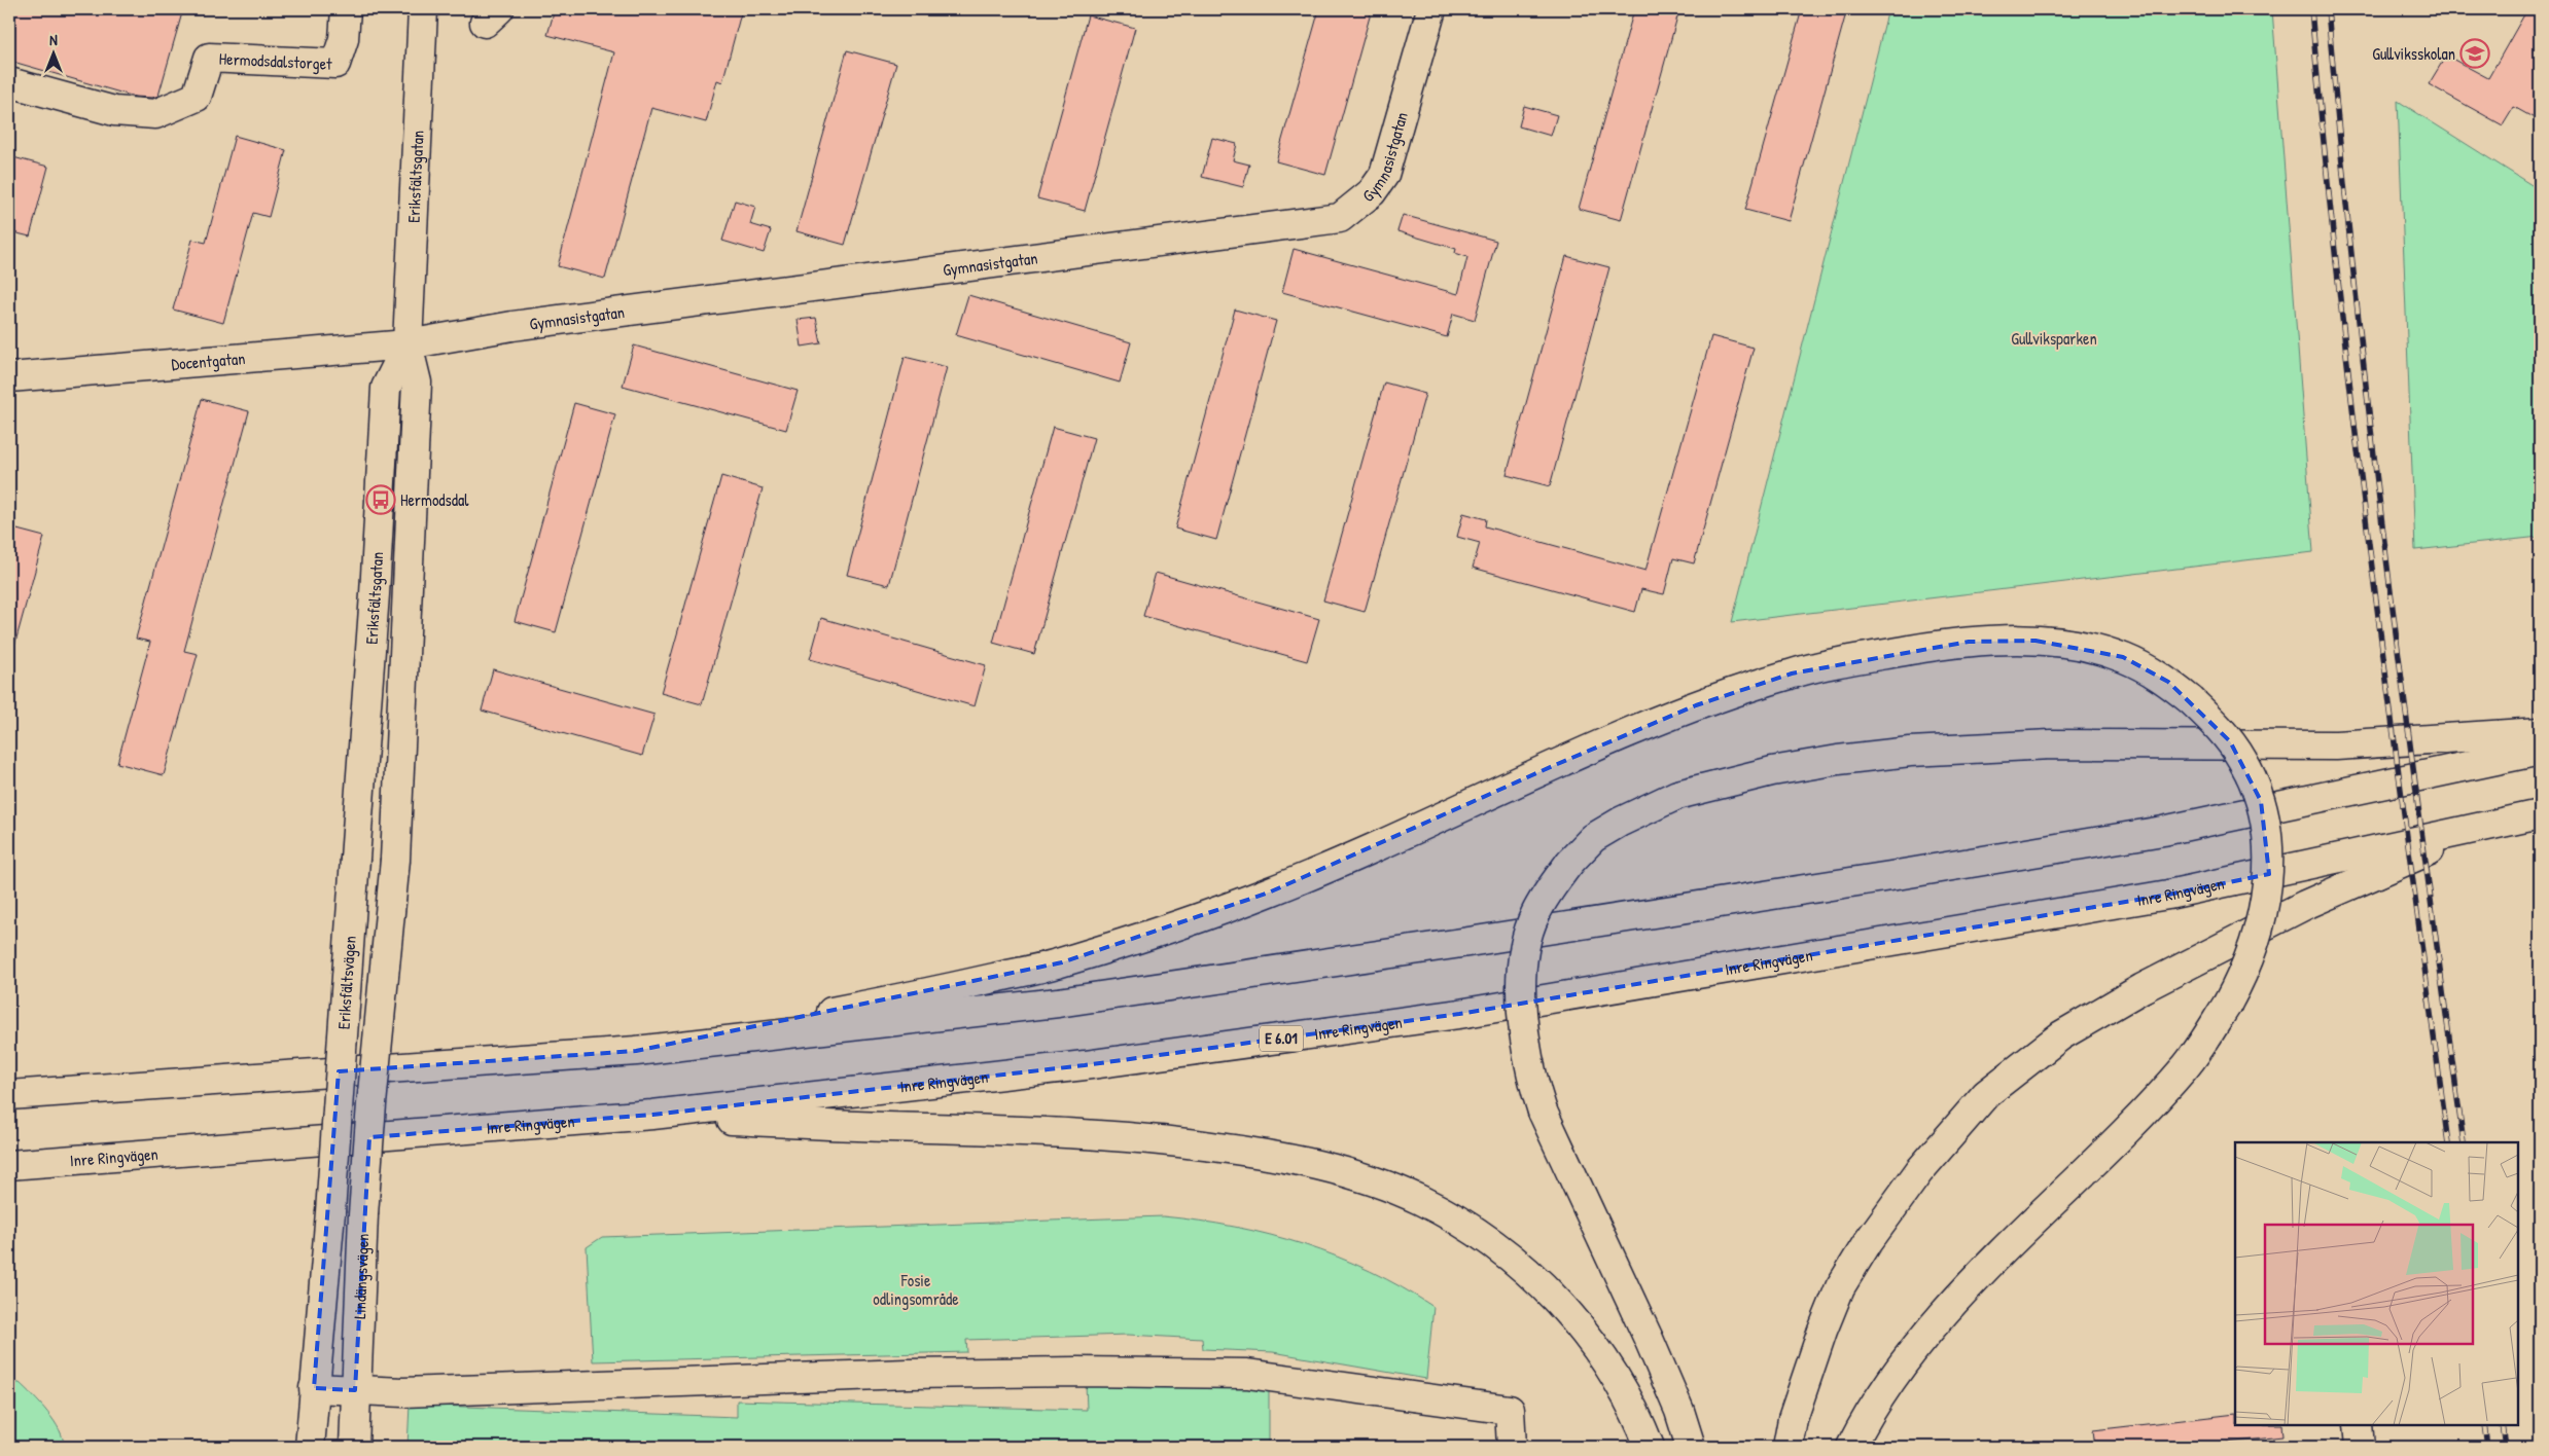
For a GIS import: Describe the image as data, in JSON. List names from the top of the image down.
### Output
{
  "streets": {
    "main road": [
      "Hermodsdalstorget",
      "Gymnasistgatan",
      "Eriksfältsgatan",
      "Docentgatan",
      "Inre Ringvägen",
      "Eriksfältsvägen",
      "E 6.01",
      "Lindängsvägen"
    ]
  },
  "crossings": [
    ["Gymnasistgatan", "Eriksfältsgatan"],
    ["Gymnasistgatan", "Docentgatan"],
    ["Eriksfältsgatan", "Docentgatan"],
    ["Eriksfältsgatan", "Eriksfältsvägen"],
    ["Eriksfältsgatan", "Lindängsvägen"],
    ["Eriksfältsvägen", "Lindängsvägen"]
  ],
  "parks": ["Gullviksparken", "Fosie odlingsområde"],
  "places": {
    "school or university": ["Gullviksskolan"],
    "bus stop": ["Hermodsdal"]
  },
  "north": "top"
}
